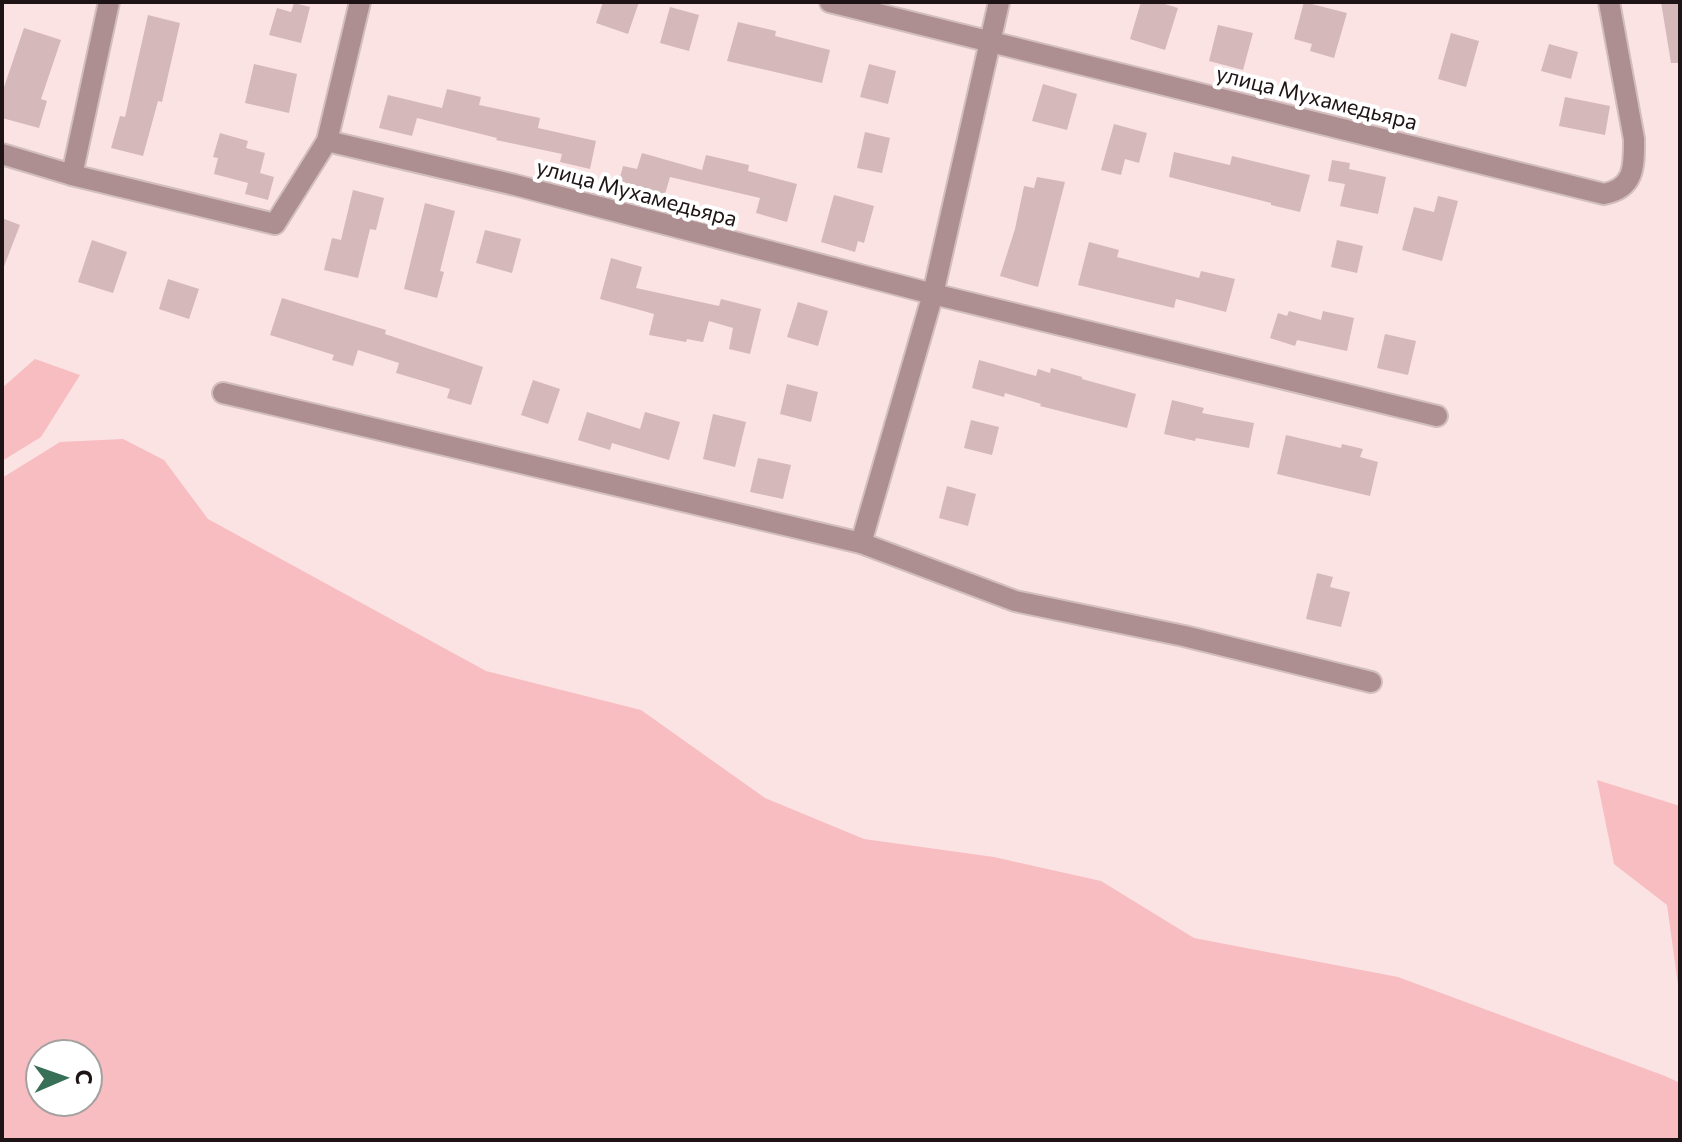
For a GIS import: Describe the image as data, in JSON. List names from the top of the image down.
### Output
{
  "streets": {
    "street": ["улица Мухамедьяра"]
  },
  "north": "right"
}
